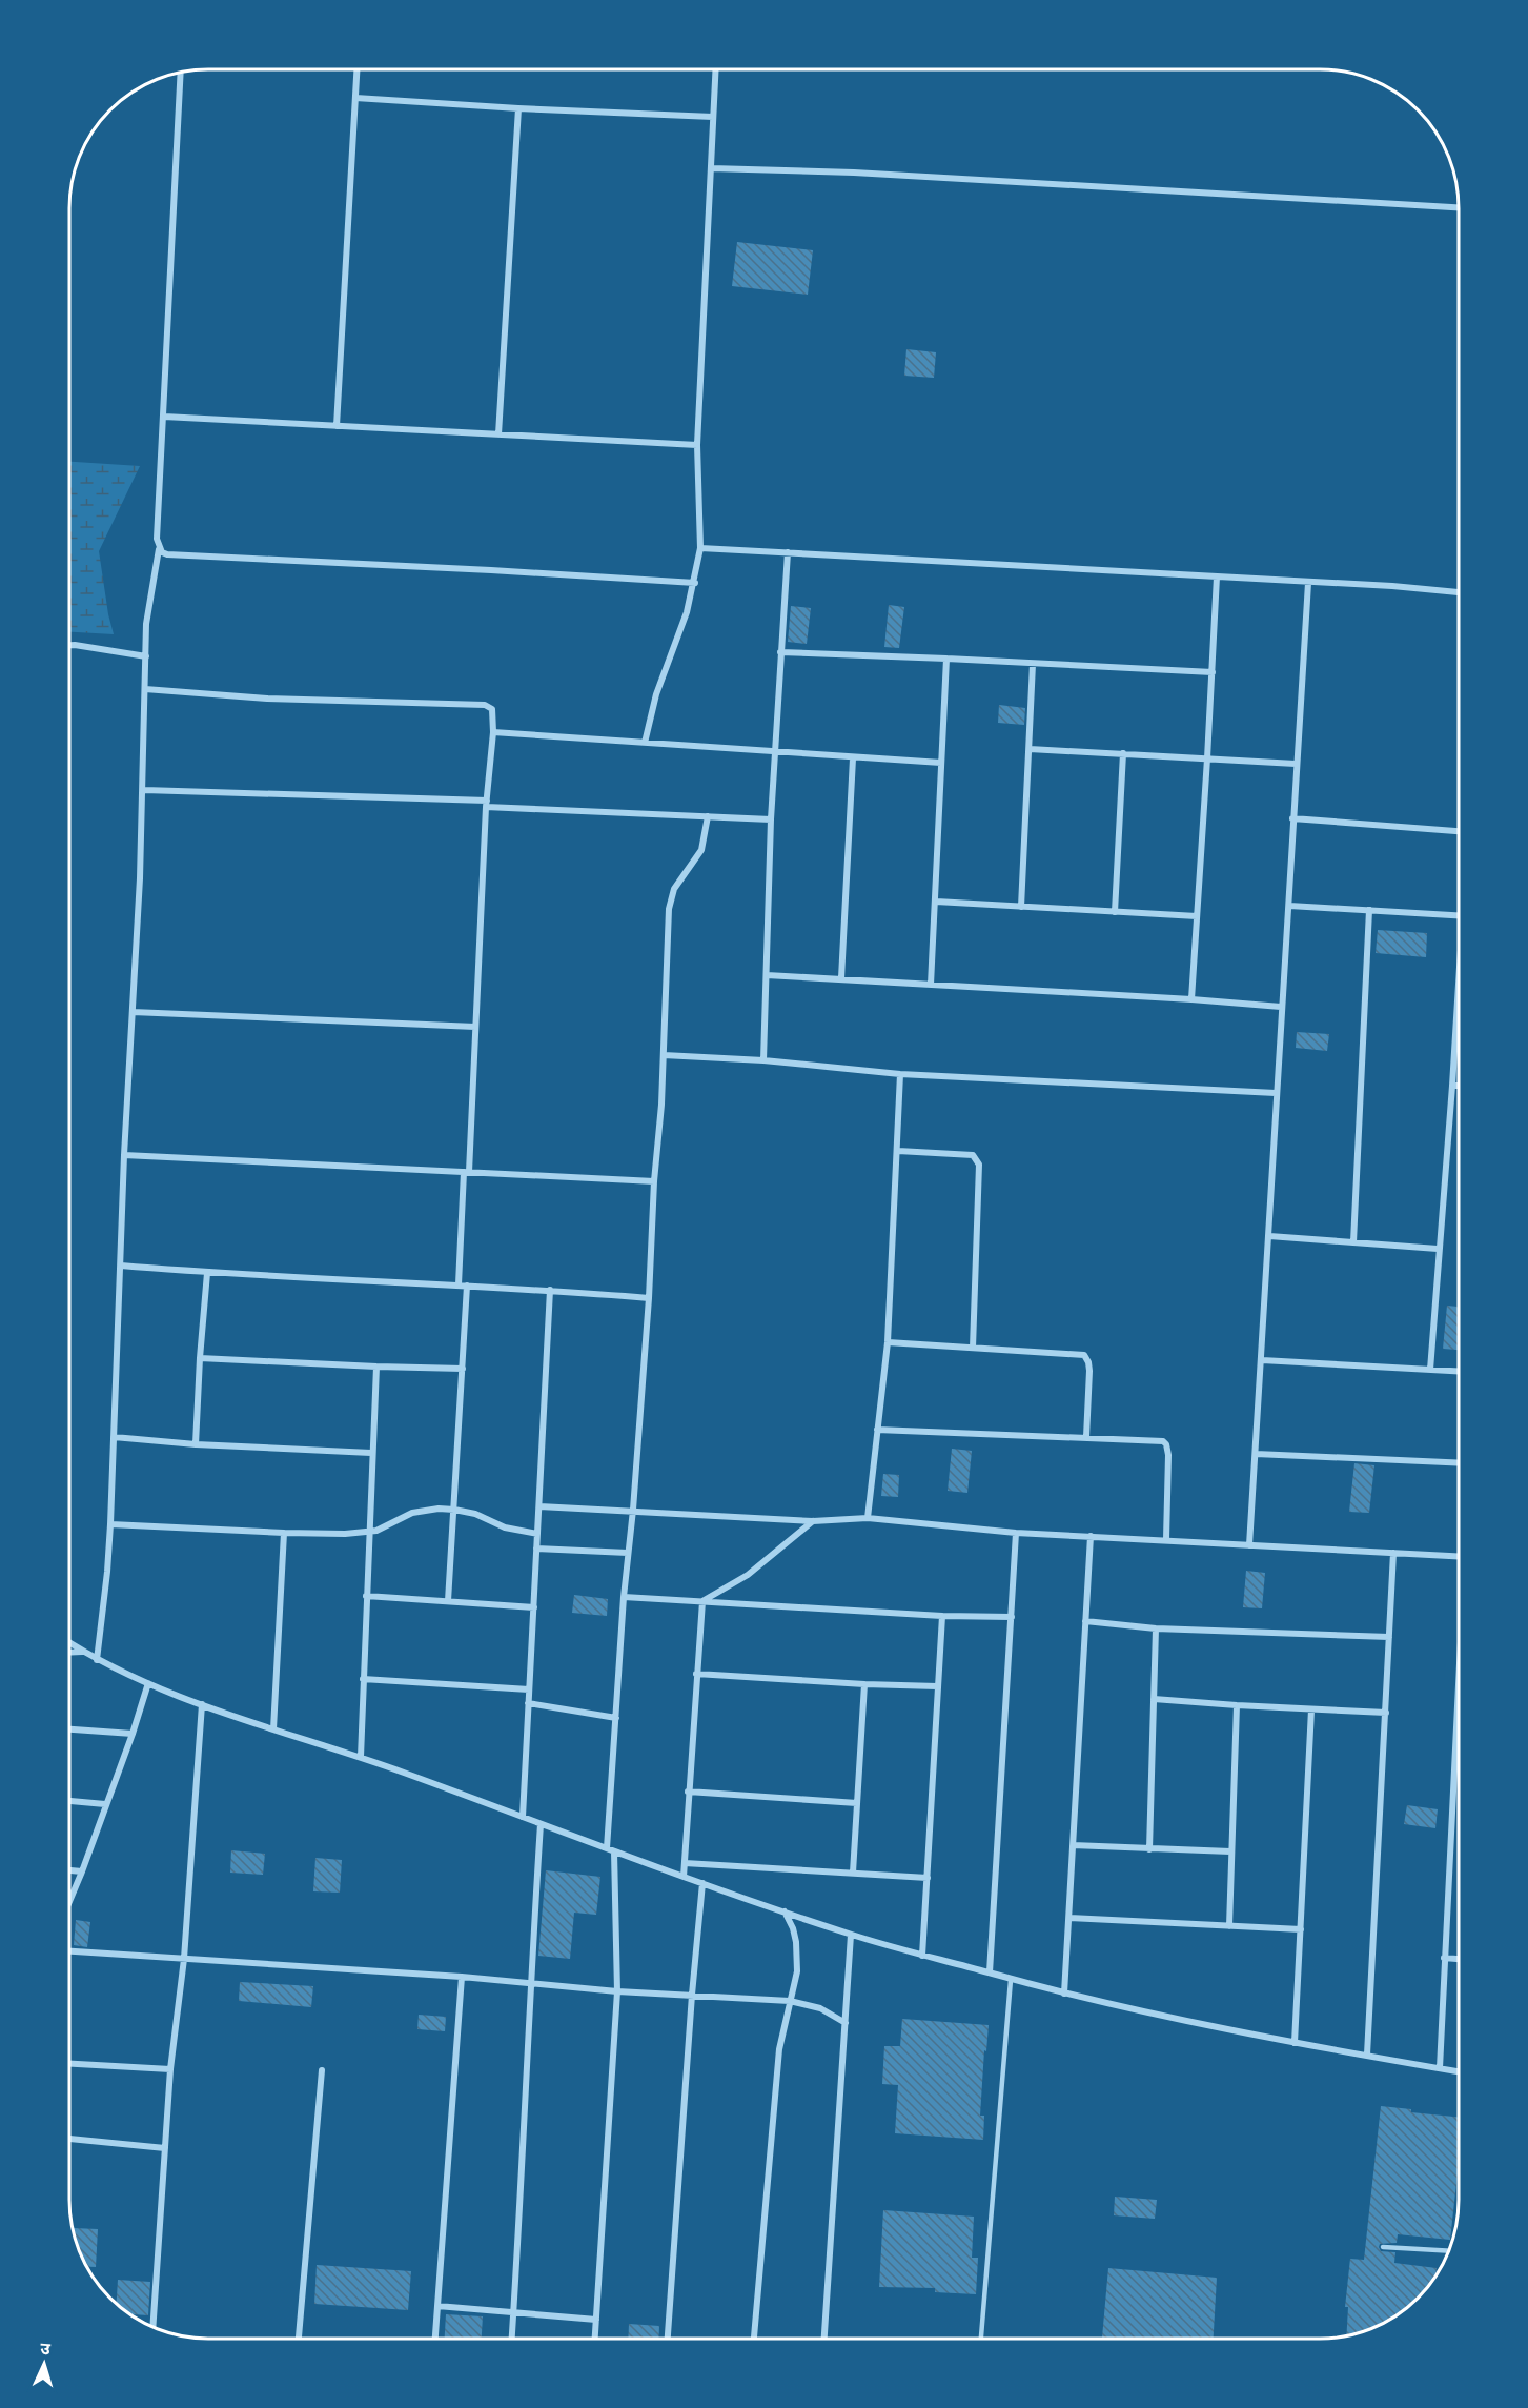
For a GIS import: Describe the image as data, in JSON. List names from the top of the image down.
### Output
{
  "north": "top"
}
